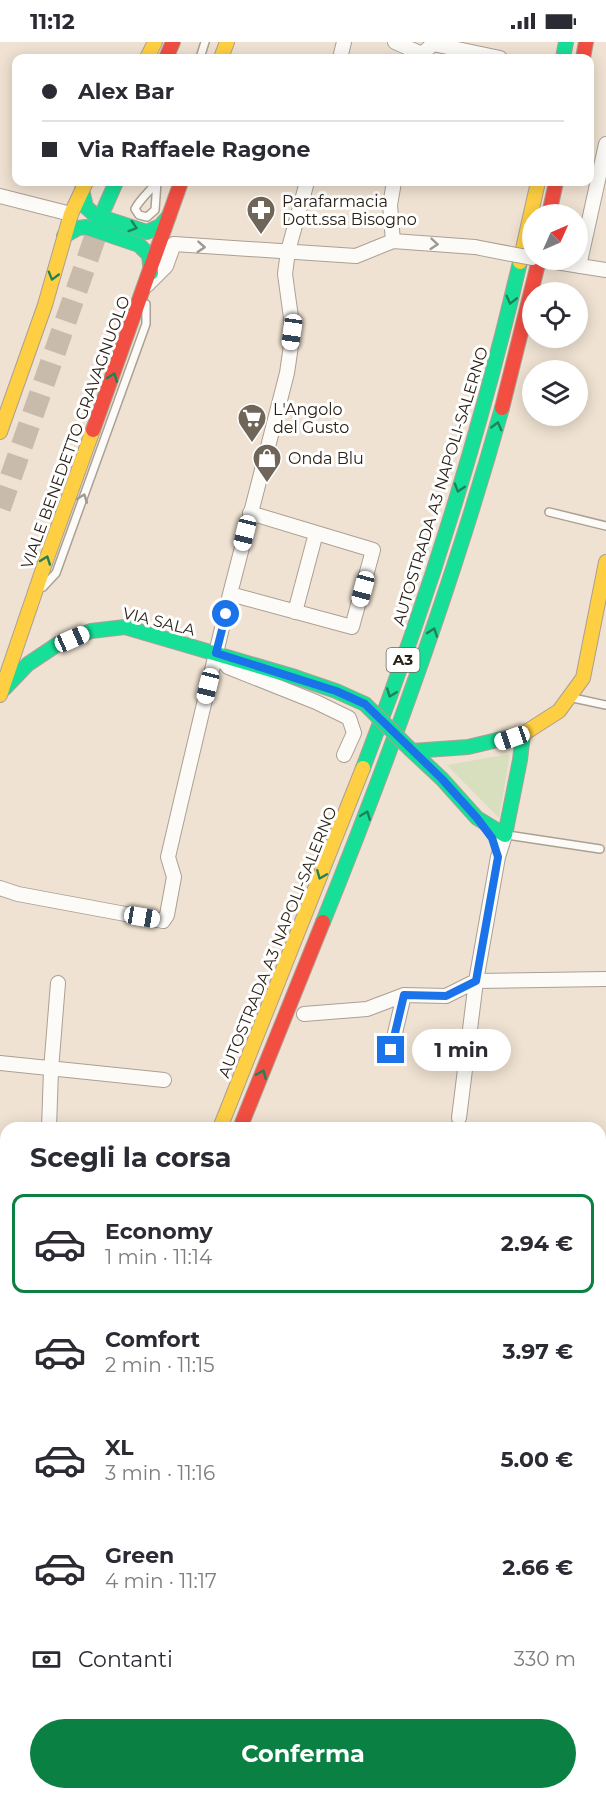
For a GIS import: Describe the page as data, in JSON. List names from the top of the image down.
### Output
{
  "streets": {
    "main road": [
      "VIALE BENEDETTO GRAVAGNUOLO",
      "AUTOSTRADA A3 NAPOLI-SALERNO",
      "VIA SALA",
      "A3"
    ]
  },
  "crossings": [
    ["VIALE BENEDETTO GRAVAGNUOLO", "VIA SALA"]
  ],
  "places": {
    "pharmacy": ["Parafarmacia Dott.ssa Bisogno"],
    "supermarket": ["L'Angolo del Gusto"],
    "shop": ["Onda Blu"]
  },
  "north": "top right",
  "page": {
    "status": "11:12",
    "banner": ["Alex Bar", "Via Raffaele Ragone"],
    "bubble": "1 min",
    "heading": "Scegli la corsa",
    "list": [
      {
        "name": "Economy",
        "note": "1 min · 11:14",
        "value": "2.94 €"
      },
      {
        "name": "Comfort",
        "note": "2 min · 11:15",
        "value": "3.97 €"
      },
      {
        "name": "XL",
        "note": "3 min · 11:16",
        "value": "5.00 €"
      },
      {
        "name": "Green",
        "note": "4 min · 11:17",
        "value": "2.66 €"
      }
    ],
    "pay": ["Contanti", "330 m"],
    "buttons": "Conferma"
  }
}
